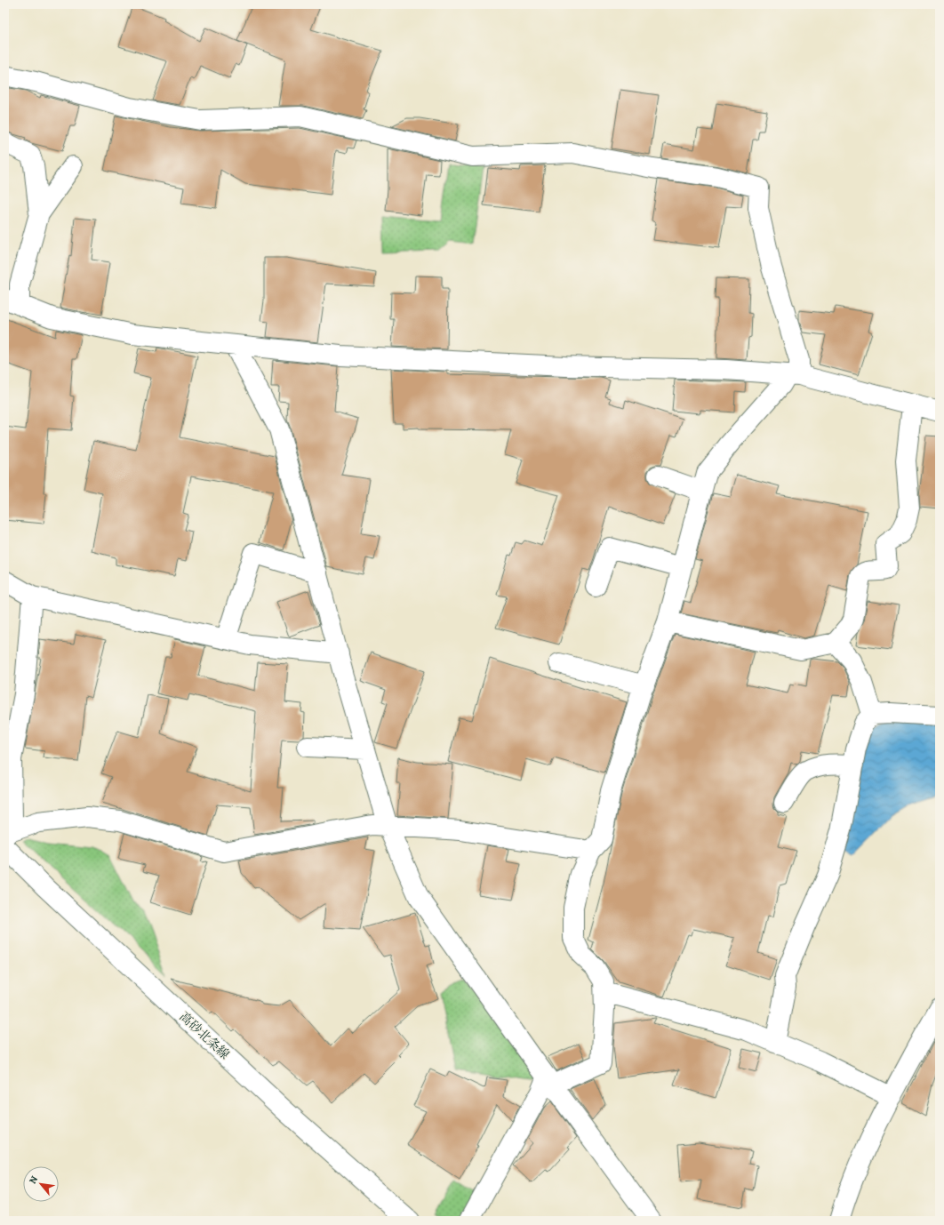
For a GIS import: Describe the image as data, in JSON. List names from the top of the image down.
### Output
{
  "streets": {
    "street": ["高砂北条線"]
  },
  "north": "top left"
}
